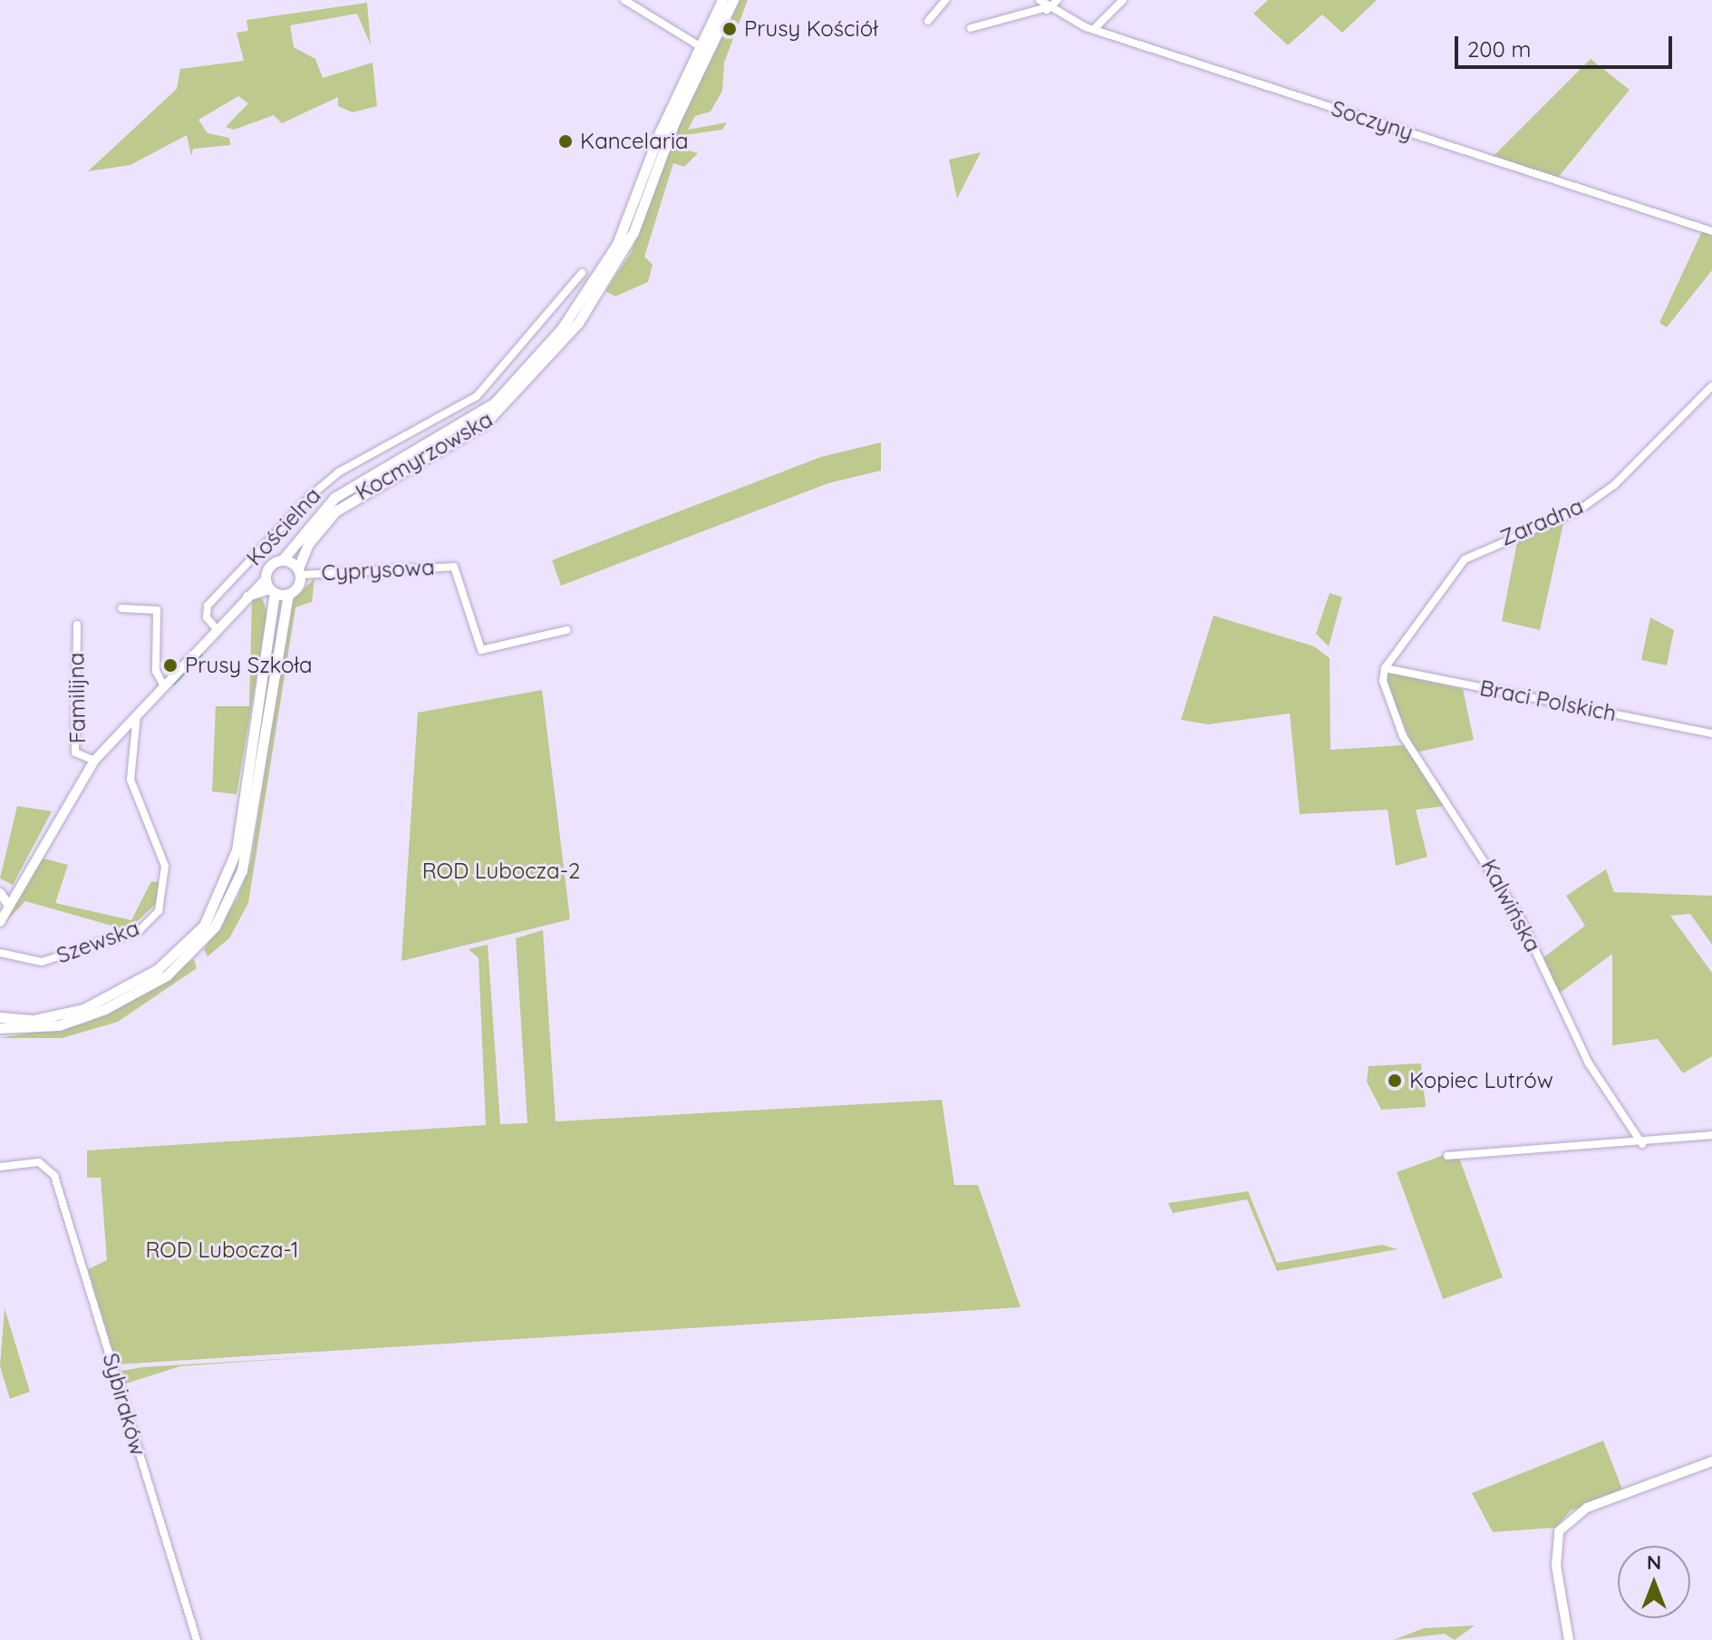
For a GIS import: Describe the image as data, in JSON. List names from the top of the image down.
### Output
{
  "streets": {
    "main road": ["Kocmyrzowska"],
    "street": [
      "Soczyny",
      "Zaradna",
      "Kościelna",
      "Cyprysowa",
      "Familijna",
      "Braci Polskich",
      "Kalwińska",
      "Szewska",
      "Sybiraków"
    ]
  },
  "crossings": [
    ["Kocmyrzowska", "Cyprysowa"],
    ["Zaradna", "Braci Polskich"],
    ["Zaradna", "Kalwińska"],
    ["Braci Polskich", "Kalwińska"]
  ],
  "parks": ["ROD Lubocza-2", "ROD Lubocza-1"],
  "places": [
    "Prusy Kościół",
    "Kancelaria",
    "Prusy Szkoła",
    "Kopiec Lutrów"
  ],
  "scale_bar": "200 m",
  "north": "top"
}
